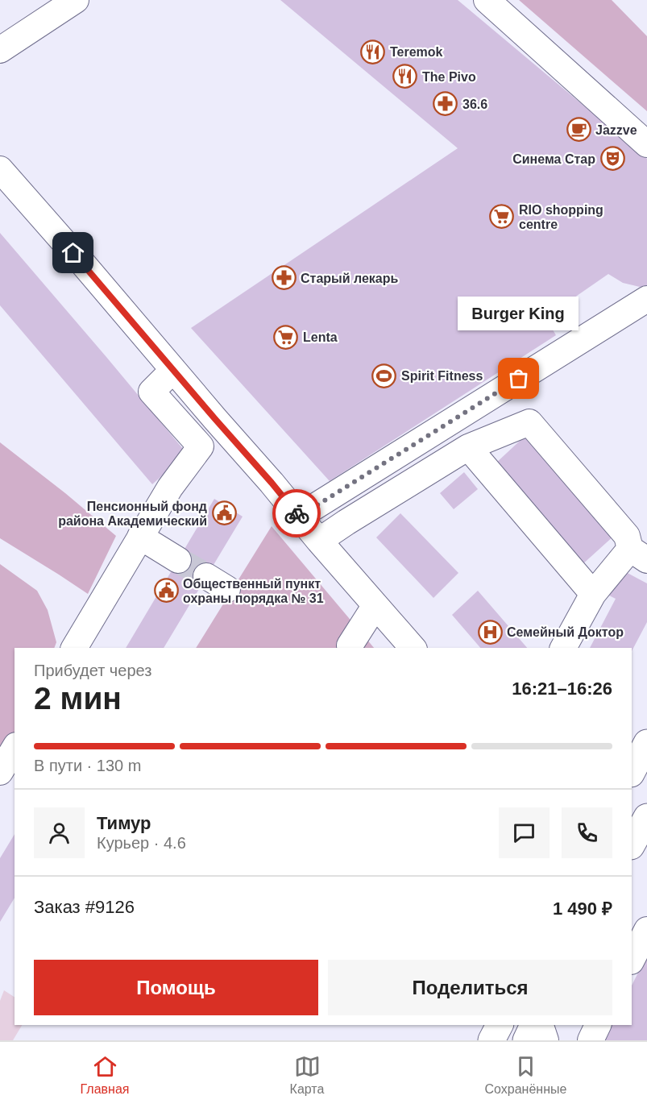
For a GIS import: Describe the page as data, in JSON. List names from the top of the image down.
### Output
{
  "places": {
    "restaurant": ["Teremok", "The Pivo"],
    "pharmacy": ["36.6", "Старый лекарь"],
    "cafe": ["Jazzve"],
    "theatre": ["Синема Стар"],
    "supermarket": ["RIO shopping centre", "Lenta"],
    "sports": ["Spirit Fitness"],
    "other": ["Burger King"],
    "public building": ["Пенсионный фонд района Академический", "Общественный пункт охраны порядка № 31"],
    "hospital": ["Семейный Доктор"]
  },
  "page": {
    "bubble": "Burger King",
    "heading": ["2 мин", "Прибудет через", "16:21–16:26"],
    "panel": [
      "Тимур",
      "Курьер · 4.6",
      "Заказ #9126",
      "1 490 ₽"
    ],
    "bar": "В пути · 130 m",
    "buttons": ["Помощь", "Поделиться"],
    "tabs": ["Главная", "Карта", "Сохранённые"]
  }
}
